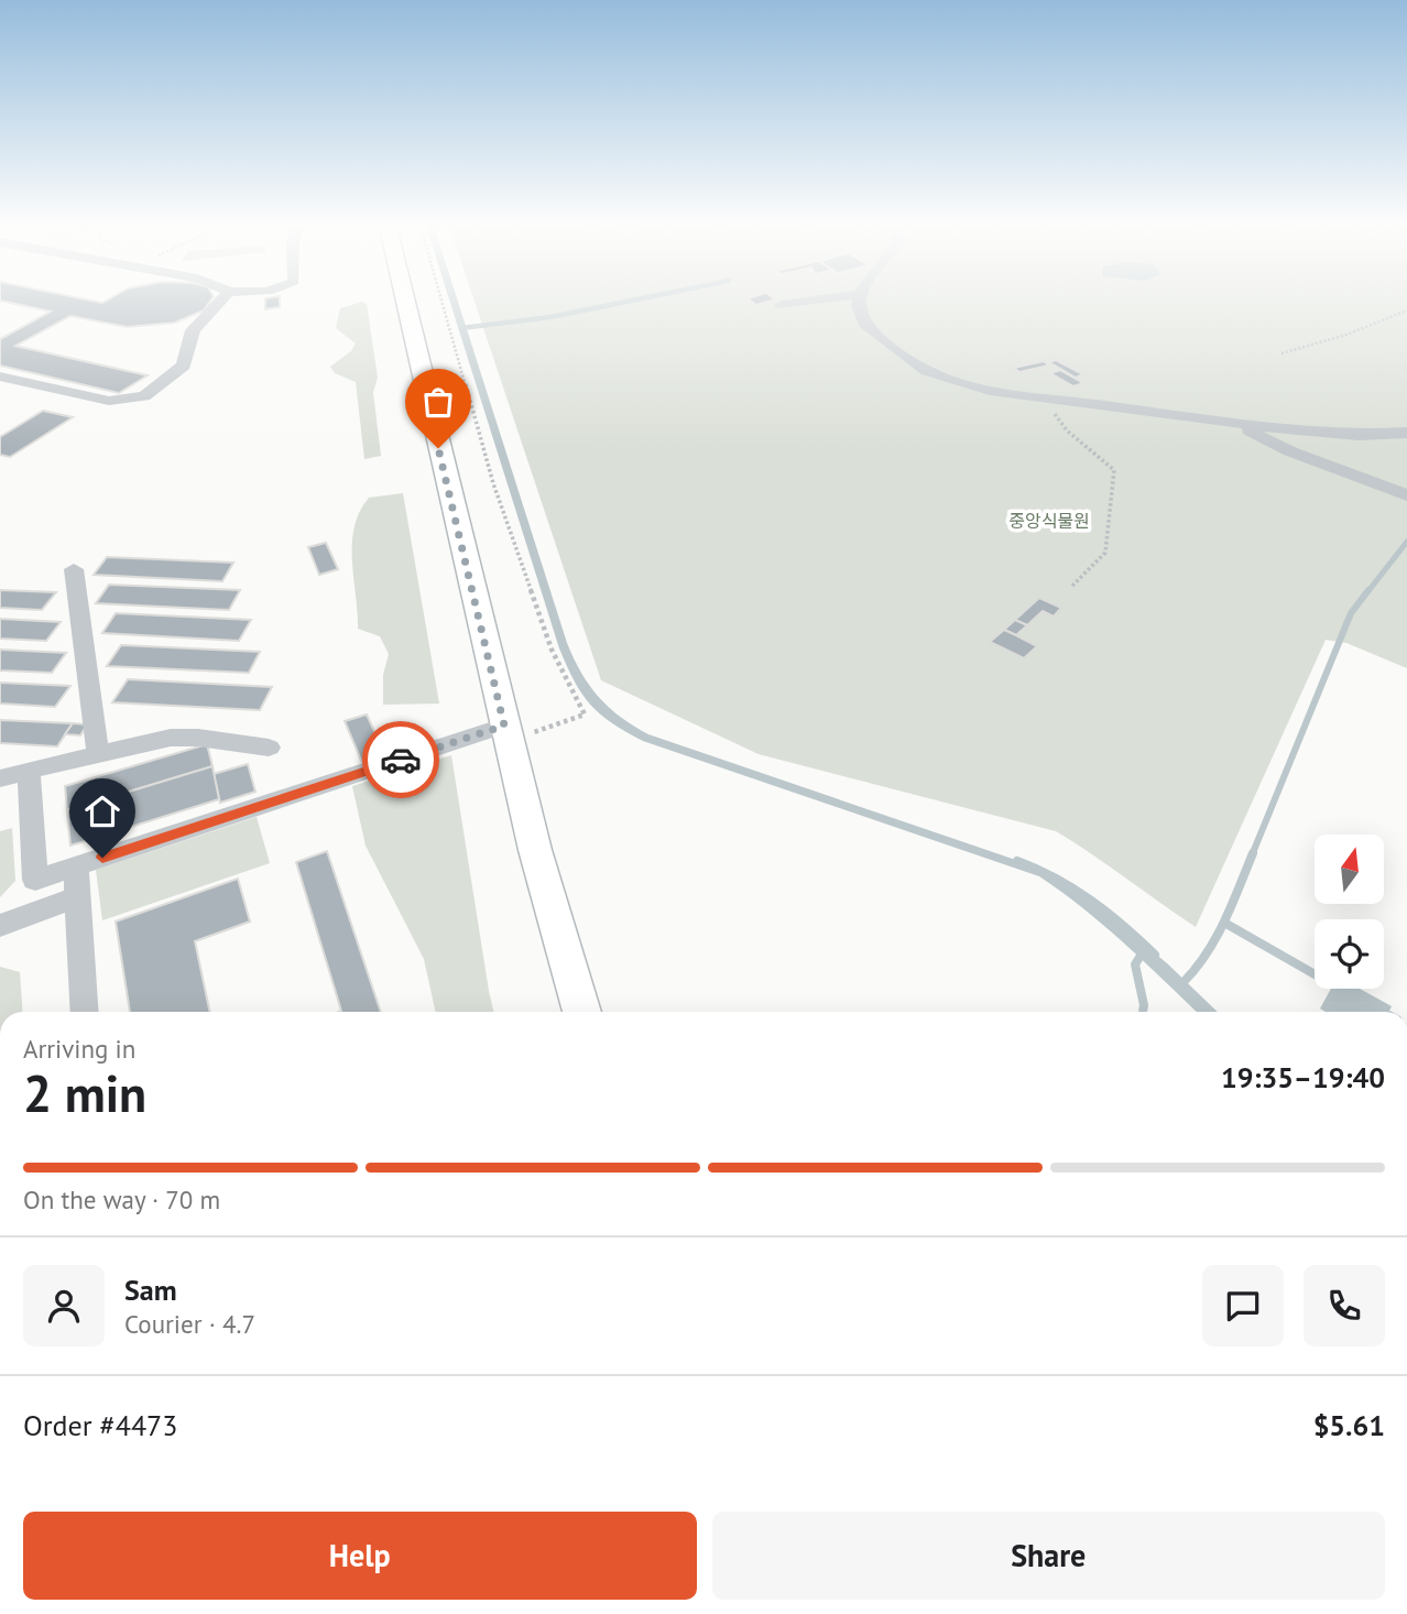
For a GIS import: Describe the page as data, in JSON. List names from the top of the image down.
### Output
{
  "parks": ["중앙식물원"],
  "north": "top",
  "page": {
    "heading": ["2 min", "Arriving in", "19:35–19:40"],
    "panel": [
      "Sam",
      "Courier · 4.7",
      "Order #4473",
      "$5.61"
    ],
    "bar": "On the way · 70 m",
    "buttons": ["Help", "Share"]
  }
}
